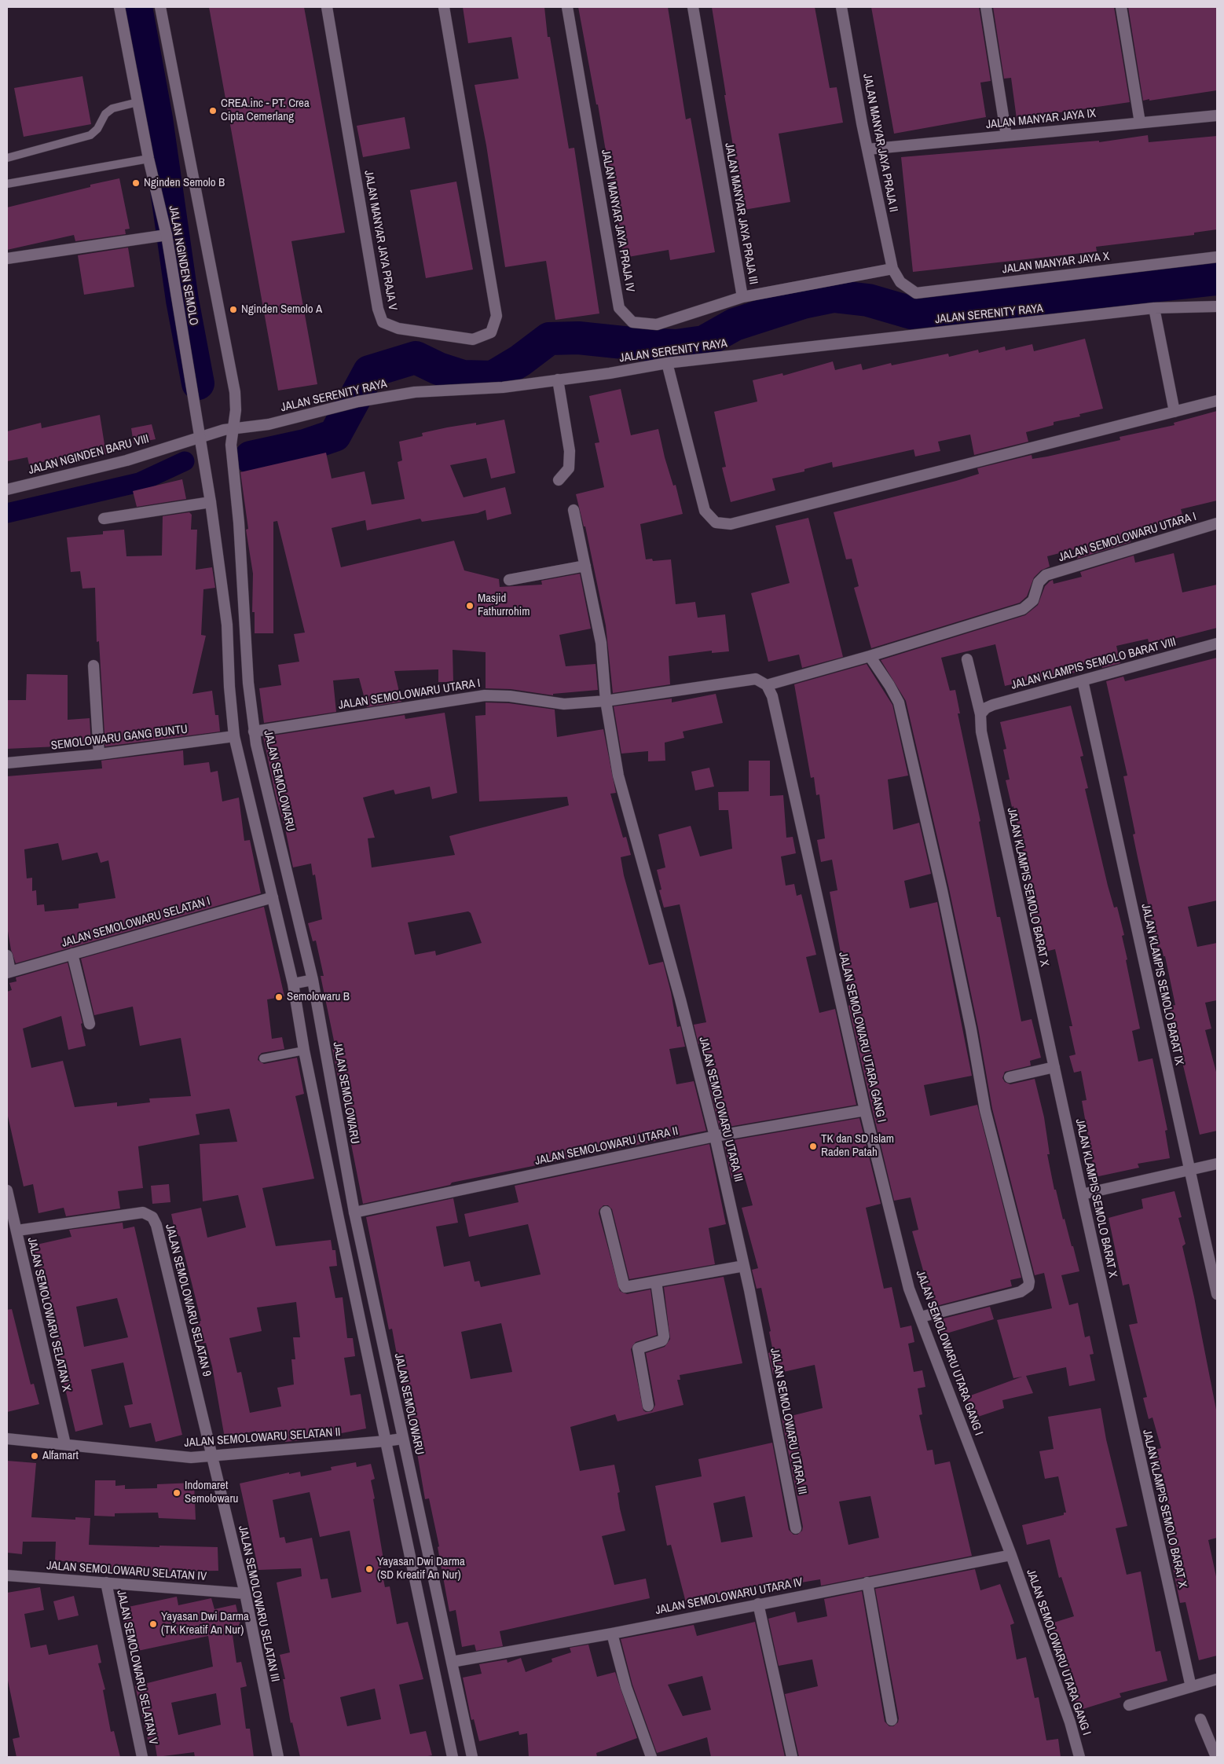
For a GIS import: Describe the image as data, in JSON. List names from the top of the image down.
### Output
{
  "streets": {
    "street": [
      "JALAN MANYAR JAYA IX",
      "JALAN MANYAR JAYA PRAJA II",
      "JALAN MANYAR JAYA PRAJA III",
      "JALAN MANYAR JAYA PRAJA IV",
      "JALAN MANYAR JAYA PRAJA V",
      "JALAN MANYAR JAYA X",
      "JALAN NGINDEN SEMOLO",
      "JALAN SERENITY RAYA",
      "JALAN NGINDEN BARU VIII",
      "JALAN SEMOLOWARU UTARA I",
      "JALAN KLAMPIS SEMOLO BARAT VIII",
      "SEMOLOWARU GANG BUNTU",
      "JALAN SEMOLOWARU",
      "JALAN KLAMPIS SEMOLO BARAT X",
      "JALAN SEMOLOWARU SELATAN I",
      "JALAN KLAMPIS SEMOLO BARAT IX",
      "JALAN SEMOLOWARU UTARA GANG I",
      "JALAN SEMOLOWARU UTARA III",
      "JALAN SEMOLOWARU UTARA II",
      "JALAN SEMOLOWARU SELATAN 9",
      "JALAN SEMOLOWARU SELATAN X",
      "JALAN SEMOLOWARU SELATAN II",
      "JALAN SEMOLOWARU SELATAN IV",
      "JALAN SEMOLOWARU UTARA IV",
      "JALAN SEMOLOWARU SELATAN III",
      "JALAN SEMOLOWARU SELATAN V"
    ]
  },
  "crossings": [
    ["JALAN MANYAR JAYA IX", "JALAN MANYAR JAYA PRAJA II"],
    ["JALAN MANYAR JAYA PRAJA II", "JALAN MANYAR JAYA PRAJA III"],
    ["JALAN MANYAR JAYA PRAJA II", "JALAN MANYAR JAYA X"],
    ["JALAN MANYAR JAYA PRAJA III", "JALAN MANYAR JAYA PRAJA IV"],
    ["JALAN NGINDEN SEMOLO", "JALAN SERENITY RAYA"],
    ["JALAN NGINDEN SEMOLO", "JALAN NGINDEN BARU VIII"],
    ["JALAN SERENITY RAYA", "JALAN NGINDEN BARU VIII"],
    ["JALAN SERENITY RAYA", "JALAN SEMOLOWARU"],
    ["JALAN SEMOLOWARU UTARA I", "JALAN SEMOLOWARU"],
    ["JALAN SEMOLOWARU UTARA I", "JALAN SEMOLOWARU UTARA GANG I"],
    ["JALAN SEMOLOWARU UTARA I", "JALAN SEMOLOWARU UTARA III"],
    ["JALAN KLAMPIS SEMOLO BARAT VIII", "JALAN KLAMPIS SEMOLO BARAT X"],
    ["JALAN KLAMPIS SEMOLO BARAT VIII", "JALAN KLAMPIS SEMOLO BARAT IX"],
    ["JALAN SEMOLOWARU", "JALAN SEMOLOWARU UTARA II"],
    ["JALAN SEMOLOWARU", "JALAN SEMOLOWARU SELATAN II"],
    ["JALAN SEMOLOWARU", "JALAN SEMOLOWARU UTARA IV"],
    ["JALAN SEMOLOWARU UTARA GANG I", "JALAN SEMOLOWARU UTARA II"],
    ["JALAN SEMOLOWARU UTARA GANG I", "JALAN SEMOLOWARU UTARA IV"],
    ["JALAN SEMOLOWARU UTARA III", "JALAN SEMOLOWARU UTARA II"],
    ["JALAN SEMOLOWARU SELATAN 9", "JALAN SEMOLOWARU SELATAN X"],
    ["JALAN SEMOLOWARU SELATAN 9", "JALAN SEMOLOWARU SELATAN II"],
    ["JALAN SEMOLOWARU SELATAN 9", "JALAN SEMOLOWARU SELATAN III"],
    ["JALAN SEMOLOWARU SELATAN X", "JALAN SEMOLOWARU SELATAN II"],
    ["JALAN SEMOLOWARU SELATAN II", "JALAN SEMOLOWARU SELATAN III"],
    ["JALAN SEMOLOWARU SELATAN IV", "JALAN SEMOLOWARU SELATAN III"],
    ["JALAN SEMOLOWARU SELATAN IV", "JALAN SEMOLOWARU SELATAN V"]
  ],
  "places": [
    "CREA.inc - PT. Crea Cipta Cemerlang",
    "Nginden Semolo B",
    "Nginden Semolo A",
    "Masjid Fathurrohim",
    "Semolowaru B",
    "TK dan SD Islam Raden Patah",
    "Alfamart",
    "Indomaret Semolowaru",
    "Yayasan Dwi Darma (SD Kreatif An Nur)",
    "Yayasan Dwi Darma (TK Kreatif An Nur)"
  ]
}
